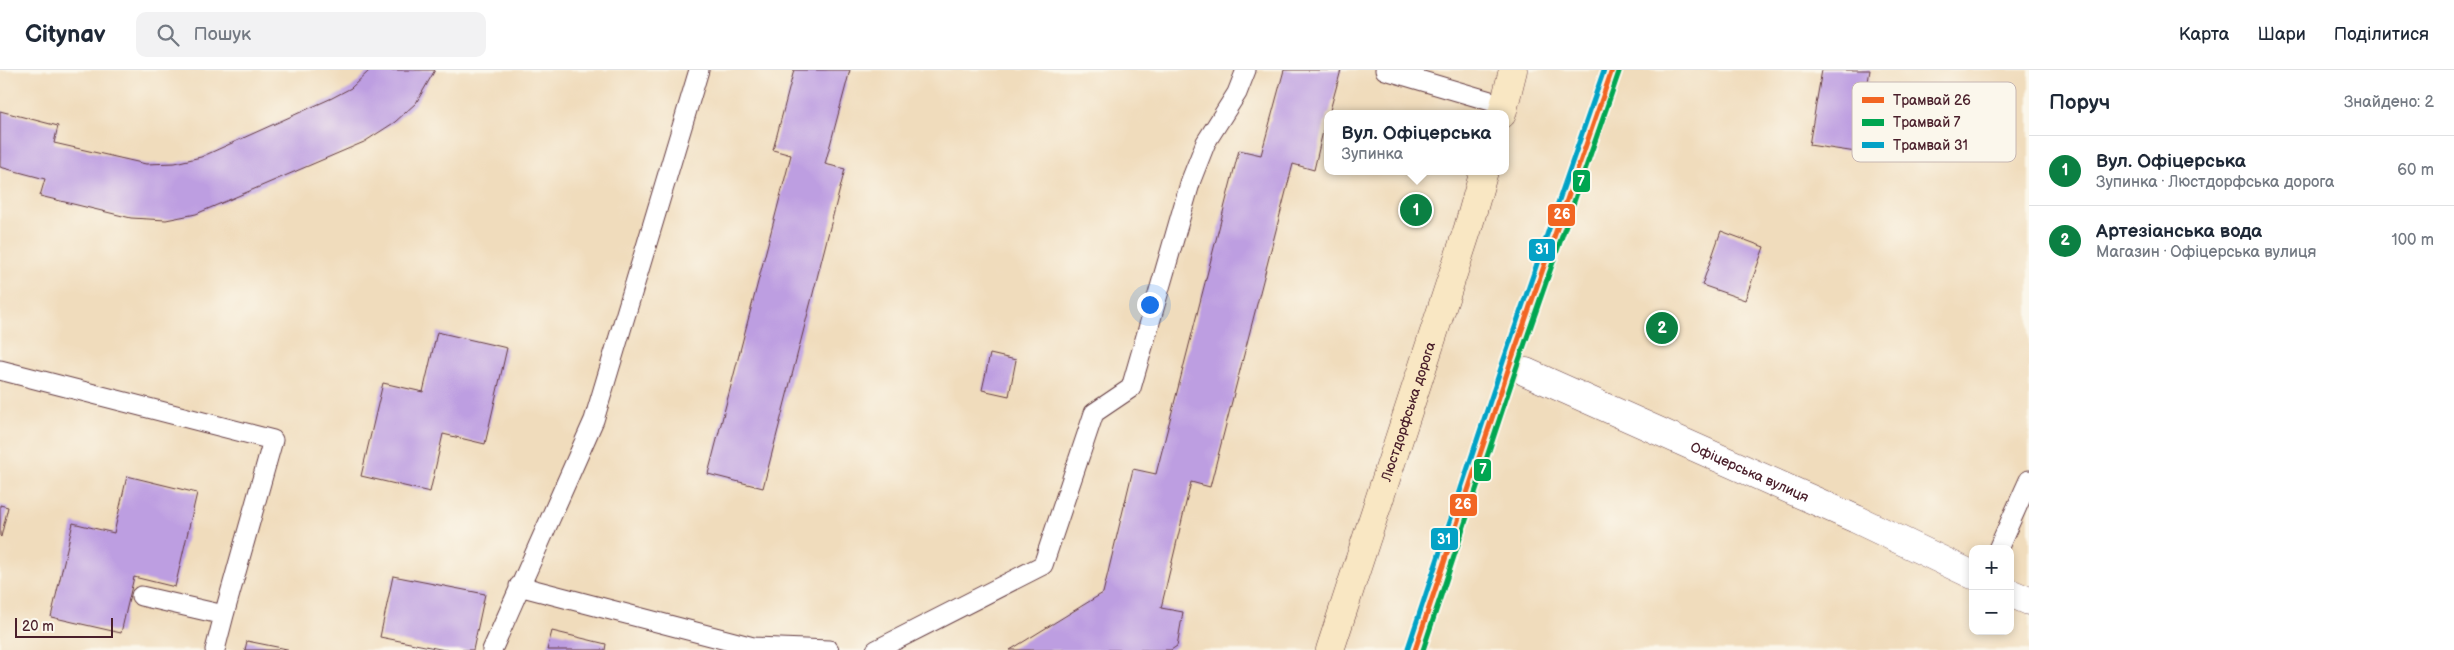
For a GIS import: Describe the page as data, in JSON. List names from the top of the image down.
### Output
{
  "streets": {
    "main road": ["Люстдорфська дорога"],
    "street": ["Офіцерська вулиця"]
  },
  "lines": ["tram line 26", "tram line 31", "tram line 7"],
  "legend": ["Трамвай 26", "Трамвай 7", "Трамвай 31"],
  "scale_bar": "20 m",
  "page": {
    "header": "Citynav",
    "search": "Пошук",
    "nav": ["Карта", "Шари", "Поділитися"],
    "heading": ["Поруч", "Знайдено: 2"],
    "popup": ["Вул. Офіцерська", "Зупинка"],
    "list": [
      {
        "mark": "1",
        "name": "Вул. Офіцерська",
        "note": "Зупинка · Люстдорфська дорога",
        "value": "60 m"
      },
      {
        "mark": "2",
        "name": "Артезіанська вода",
        "note": "Магазин · Офіцерська вулиця",
        "value": "100 m"
      }
    ],
    "pins": ["1", "2"],
    "map_buttons": ["+", "−"],
    "scale": "20 m"
  }
}
